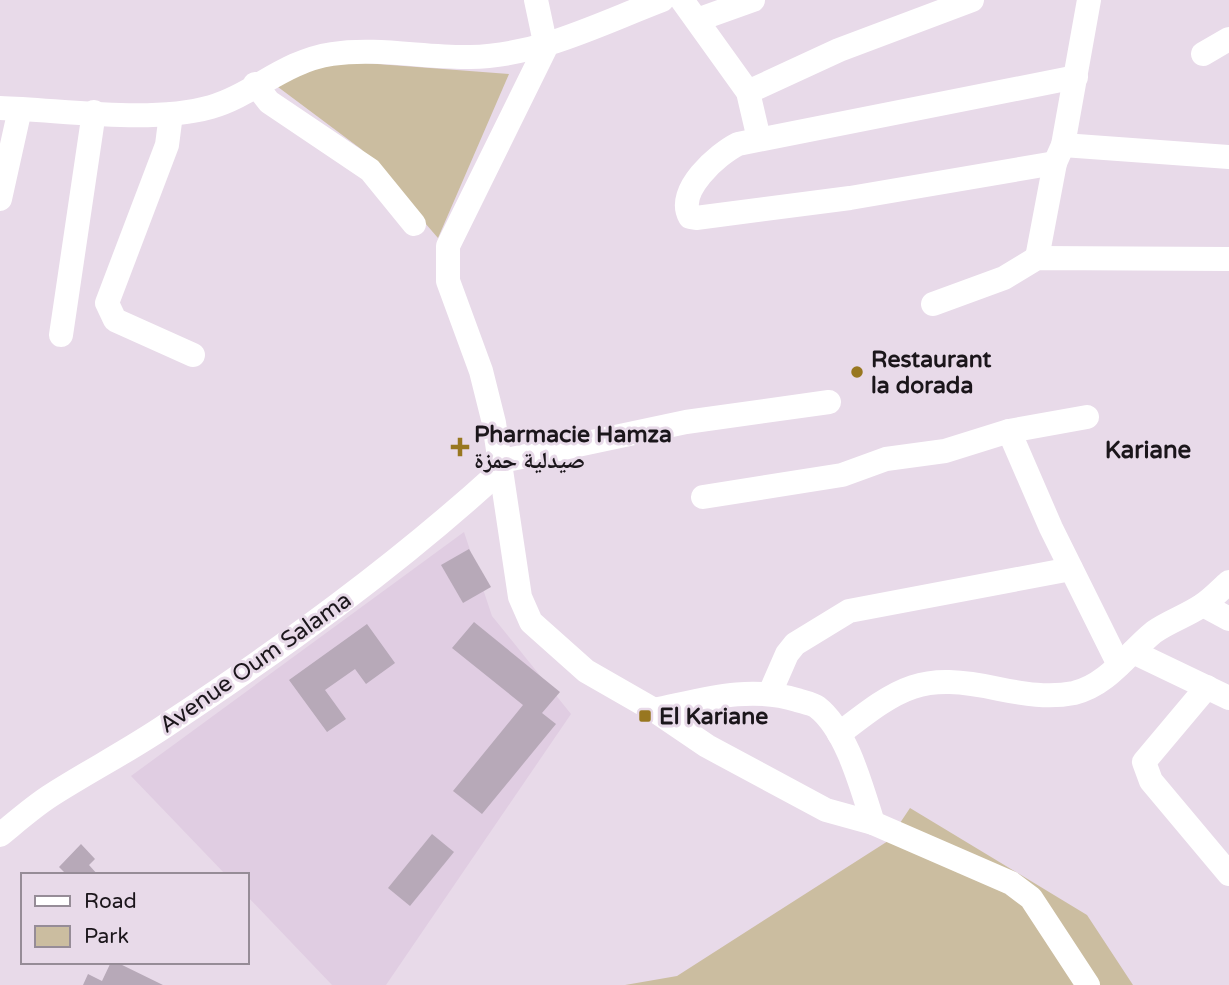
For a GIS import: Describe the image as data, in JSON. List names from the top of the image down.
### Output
{
  "streets": {
    "street": ["Avenue Oum Salama"]
  },
  "districts": ["Kariane"],
  "places": {
    "other": ["Restaurant la dorada"],
    "health": ["Pharmacie Hamza صيدلية حمزة"],
    "transit": ["El Kariane"]
  },
  "legend": ["Road", "Park"]
}
